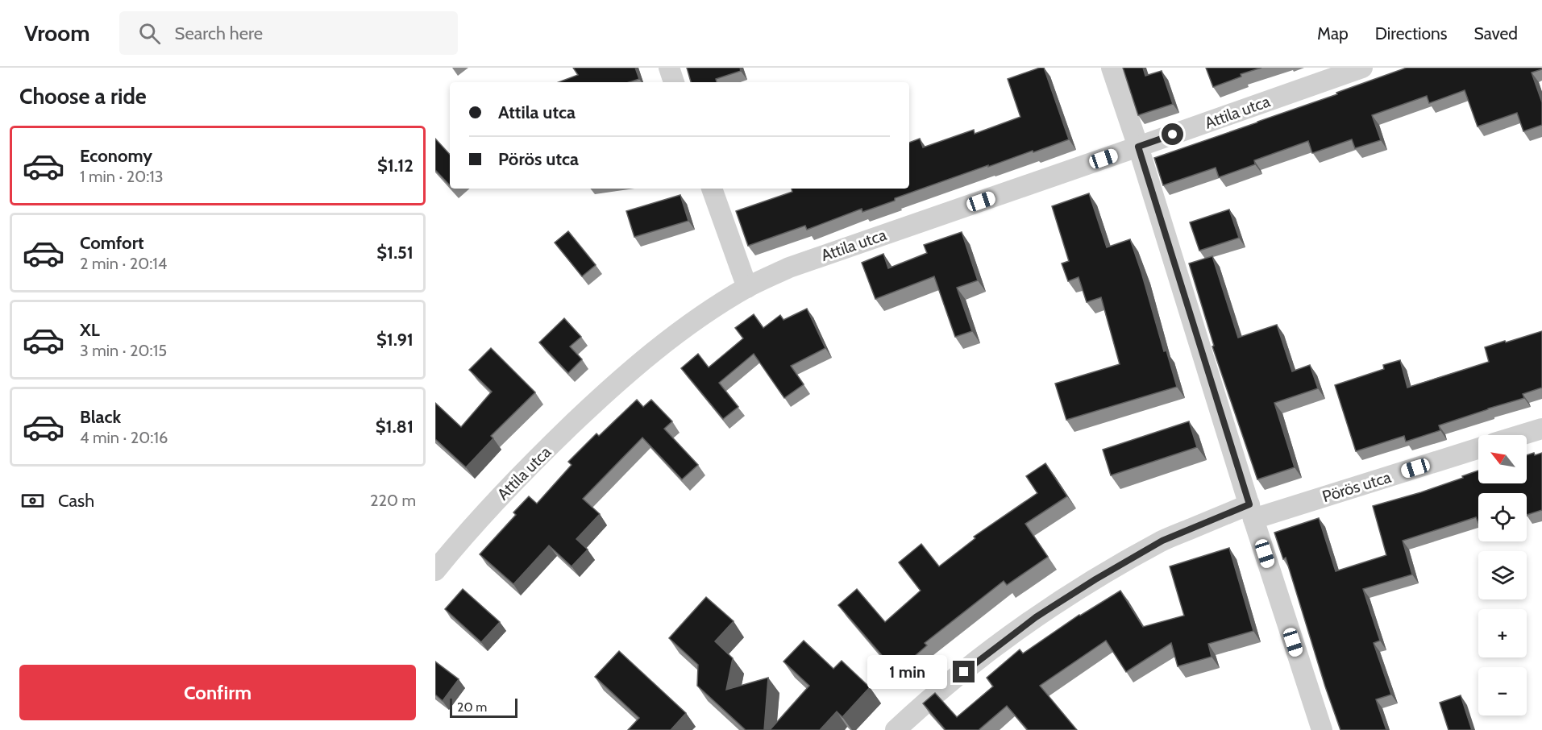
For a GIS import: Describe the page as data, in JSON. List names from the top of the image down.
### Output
{
  "streets": {
    "street": ["Attila utca", "Pörös utca"]
  },
  "scale_bar": "20 m",
  "north": "top left",
  "page": {
    "header": "Vroom",
    "search": "Search here",
    "nav": ["Map", "Directions", "Saved"],
    "heading": "Choose a ride",
    "banner": ["Attila utca", "Pörös utca"],
    "list": [
      {
        "name": "Economy",
        "note": "1 min · 20:13",
        "value": "$1.12"
      },
      {
        "name": "Comfort",
        "note": "2 min · 20:14",
        "value": "$1.51"
      },
      {
        "name": "XL",
        "note": "3 min · 20:15",
        "value": "$1.91"
      },
      {
        "name": "Black",
        "note": "4 min · 20:16",
        "value": "$1.81"
      }
    ],
    "map_buttons": ["+", "−"],
    "pay": ["Cash", "220 m"],
    "buttons": "Confirm",
    "bubble": "1 min",
    "scale": "20 m"
  }
}
